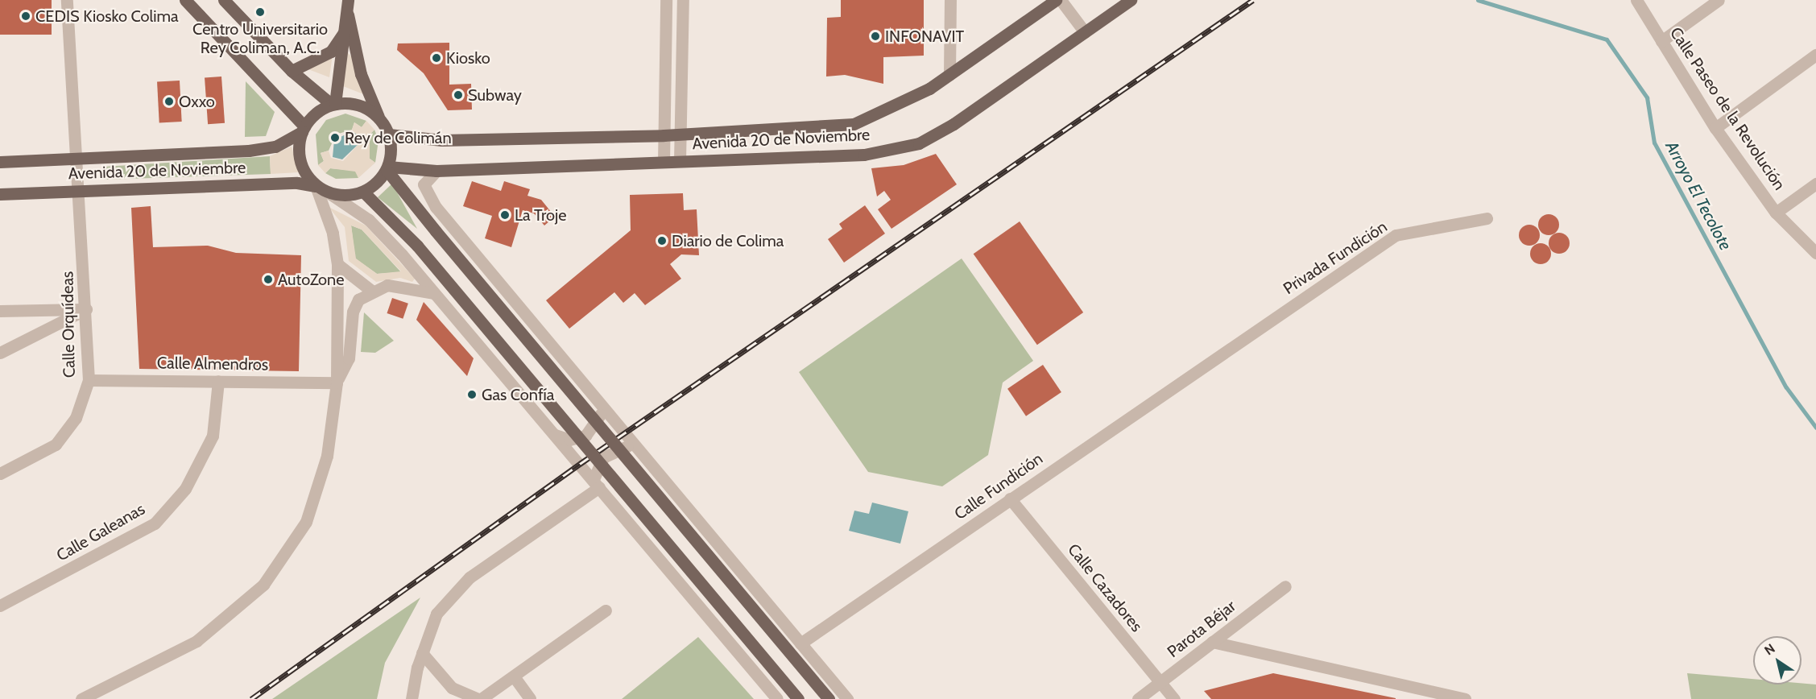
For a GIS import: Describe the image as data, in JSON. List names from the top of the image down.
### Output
{
  "streets": {
    "main road": ["Avenida 20 de Noviembre"],
    "street": [
      "Calle Paseo de la Revolución",
      "Privada Fundición",
      "Calle Orquídeas",
      "Calle Almendros",
      "Calle Fundición",
      "Calle Galeanas",
      "Calle Cazadores",
      "Parota Béjar"
    ]
  },
  "crossings": [
    ["Avenida 20 de Noviembre", "Calle Orquídeas"],
    ["Privada Fundición", "Calle Fundición"],
    ["Calle Orquídeas", "Calle Almendros"],
    ["Calle Almendros", "Calle Galeanas"],
    ["Calle Fundición", "Calle Cazadores"],
    ["Calle Cazadores", "Parota Béjar"]
  ],
  "water": ["Arroyo El Tecolote"],
  "places": [
    "Centro Universitario Rey Coliman, A.C.",
    "CEDIS Kiosko Colima",
    "INFONAVIT",
    "Kiosko",
    "Subway",
    "Oxxo",
    "Rey de Colimán",
    "La Troje",
    "Diario de Colima",
    "AutoZone",
    "Gas Confía"
  ],
  "north": "top left"
}
